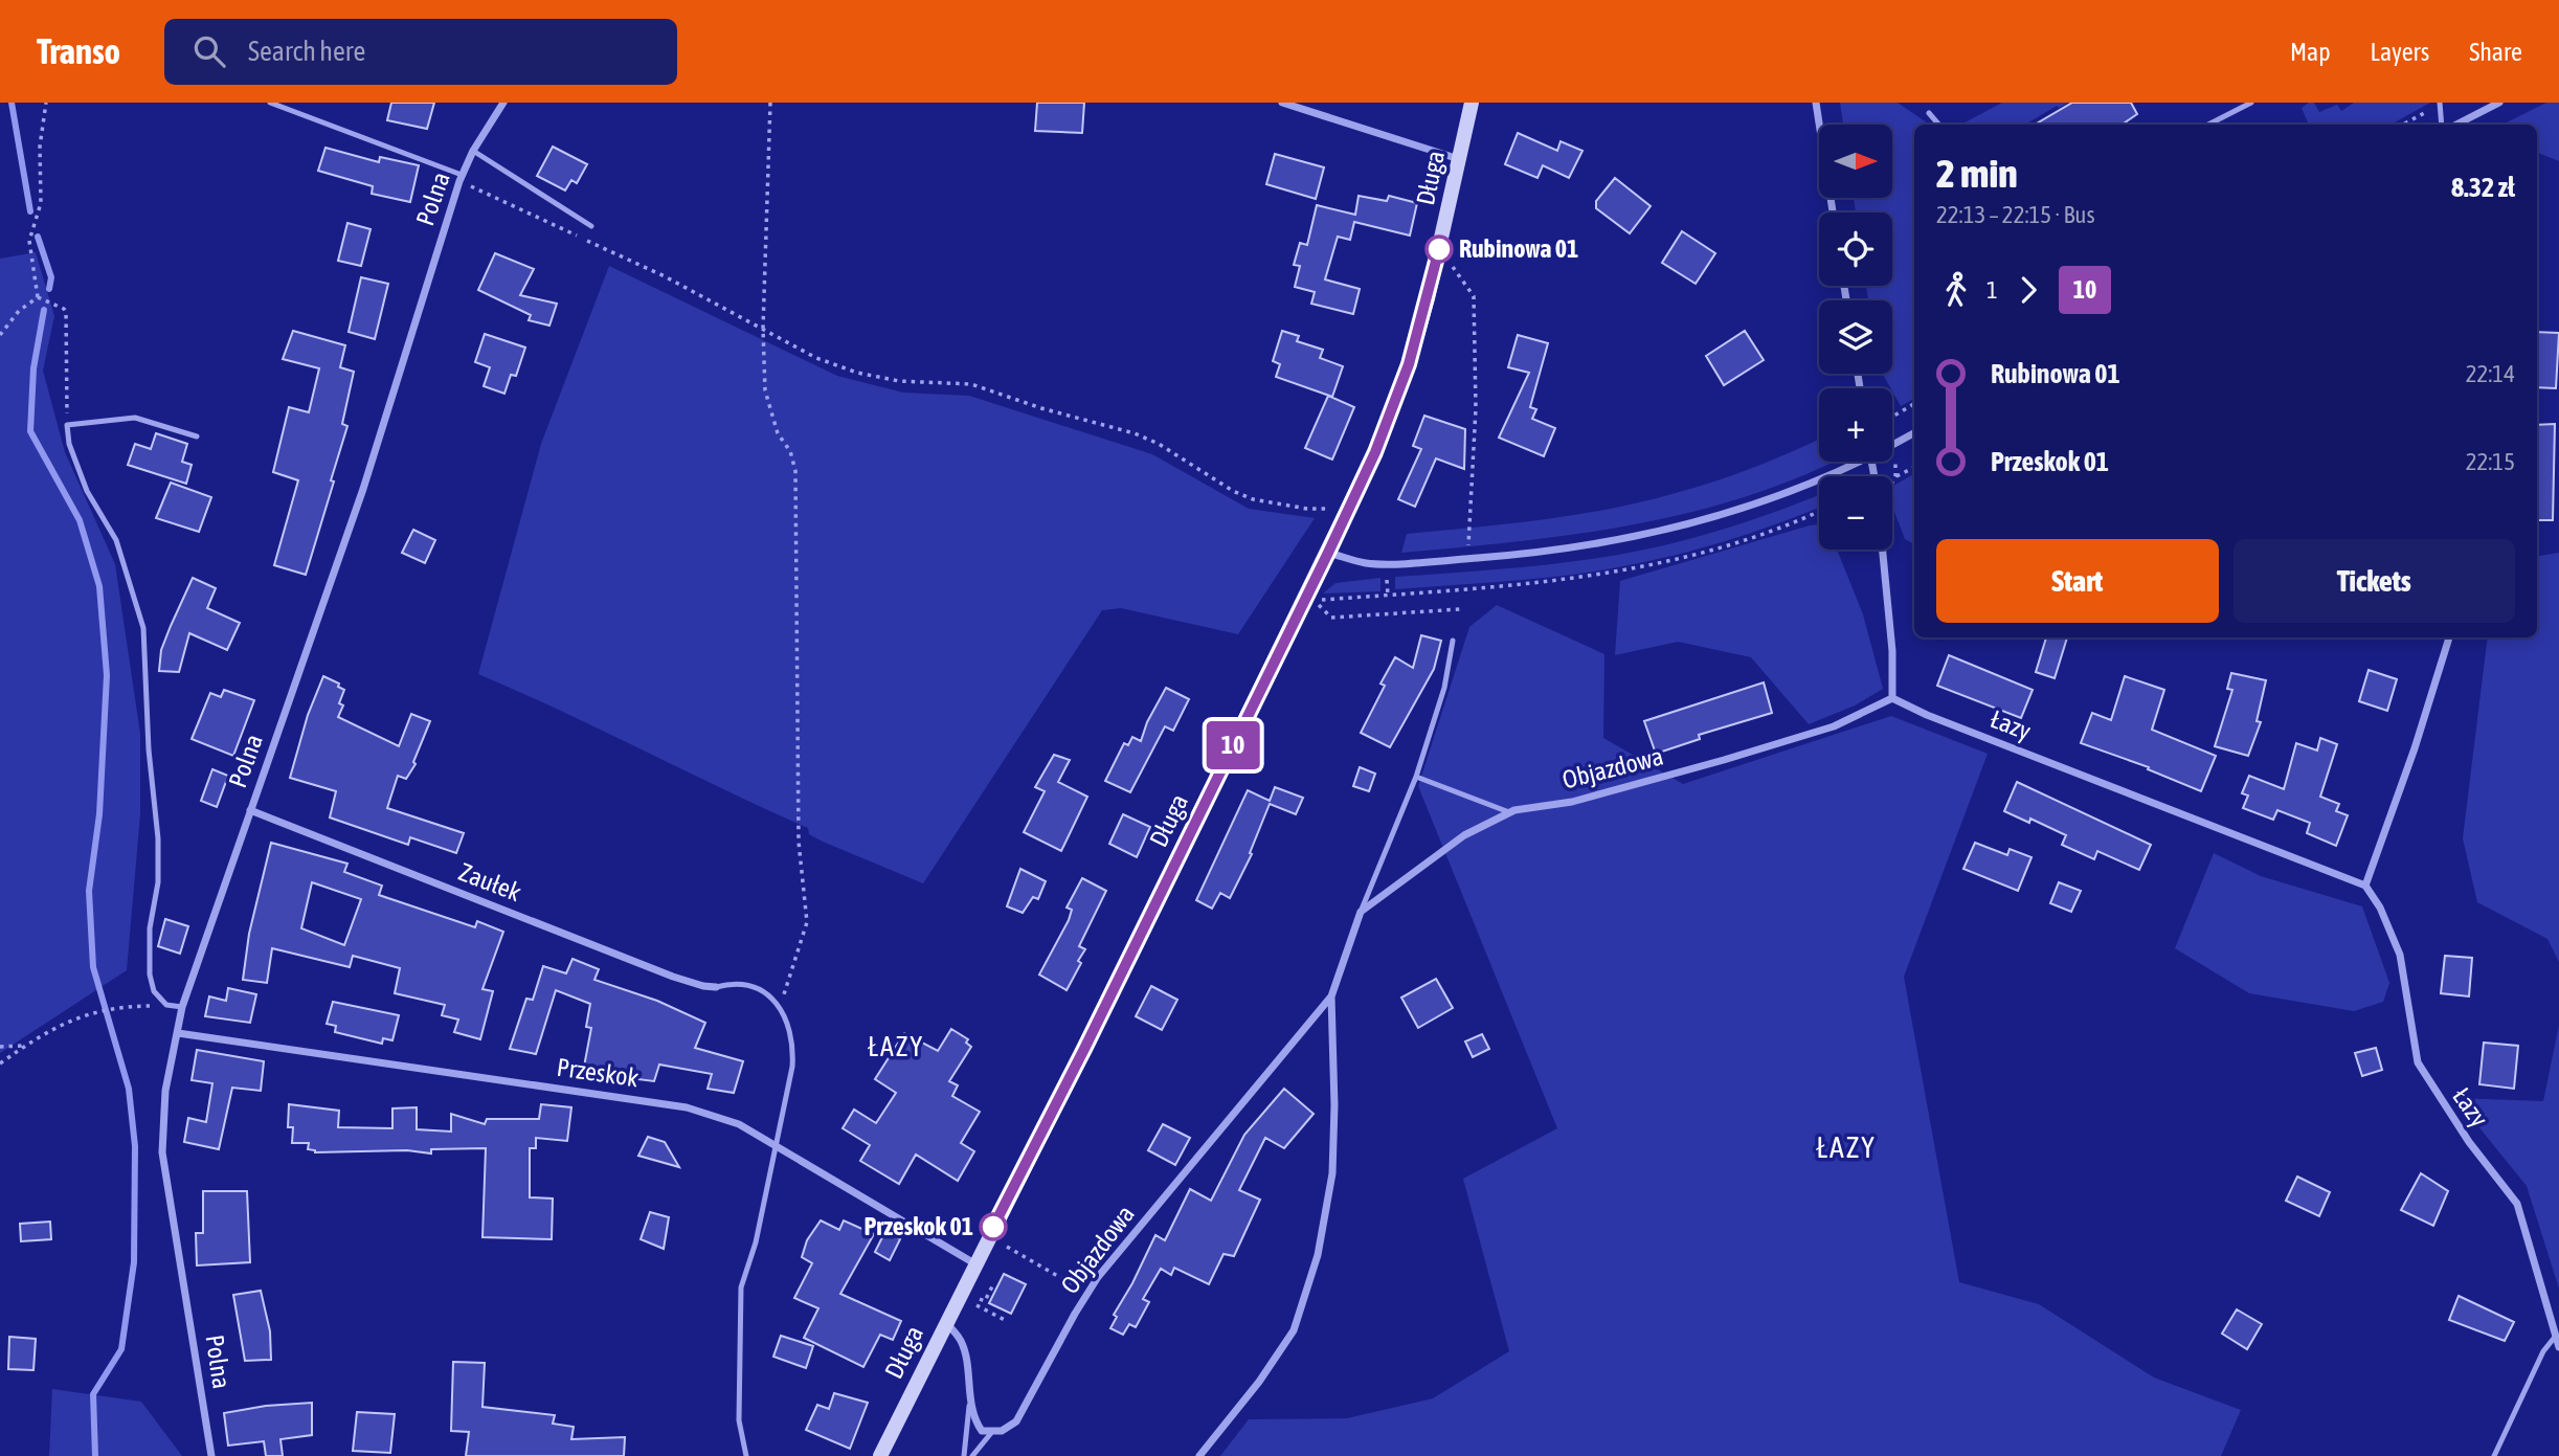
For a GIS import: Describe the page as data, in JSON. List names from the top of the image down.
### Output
{
  "streets": {
    "street": [
      "Długa",
      "Polna",
      "Łazy",
      "Objazdowa",
      "Zaułek",
      "Przeskok"
    ]
  },
  "crossings": [
    ["Długa", "Przeskok"],
    ["Polna", "Zaułek"],
    ["Polna", "Przeskok"],
    ["Łazy", "Objazdowa"]
  ],
  "districts": ["ŁAZY", "ŁAZY"],
  "places": ["Rubinowa 01", "Przeskok 01"],
  "lines": ["bus line 10"],
  "north": "right",
  "page": {
    "header": "Transo",
    "search": "Search here",
    "nav": ["Map", "Layers", "Share"],
    "on_map": "10",
    "map_buttons": ["+", "−"],
    "heading": ["2 min", "22:13 – 22:15 · Bus", "8.32 zł"],
    "legs": ["1", "10"],
    "list": [
      {
        "name": "Rubinowa 01",
        "value": "22:14"
      },
      {
        "name": "Przeskok 01",
        "value": "22:15"
      }
    ],
    "buttons": ["Start", "Tickets"]
  }
}
